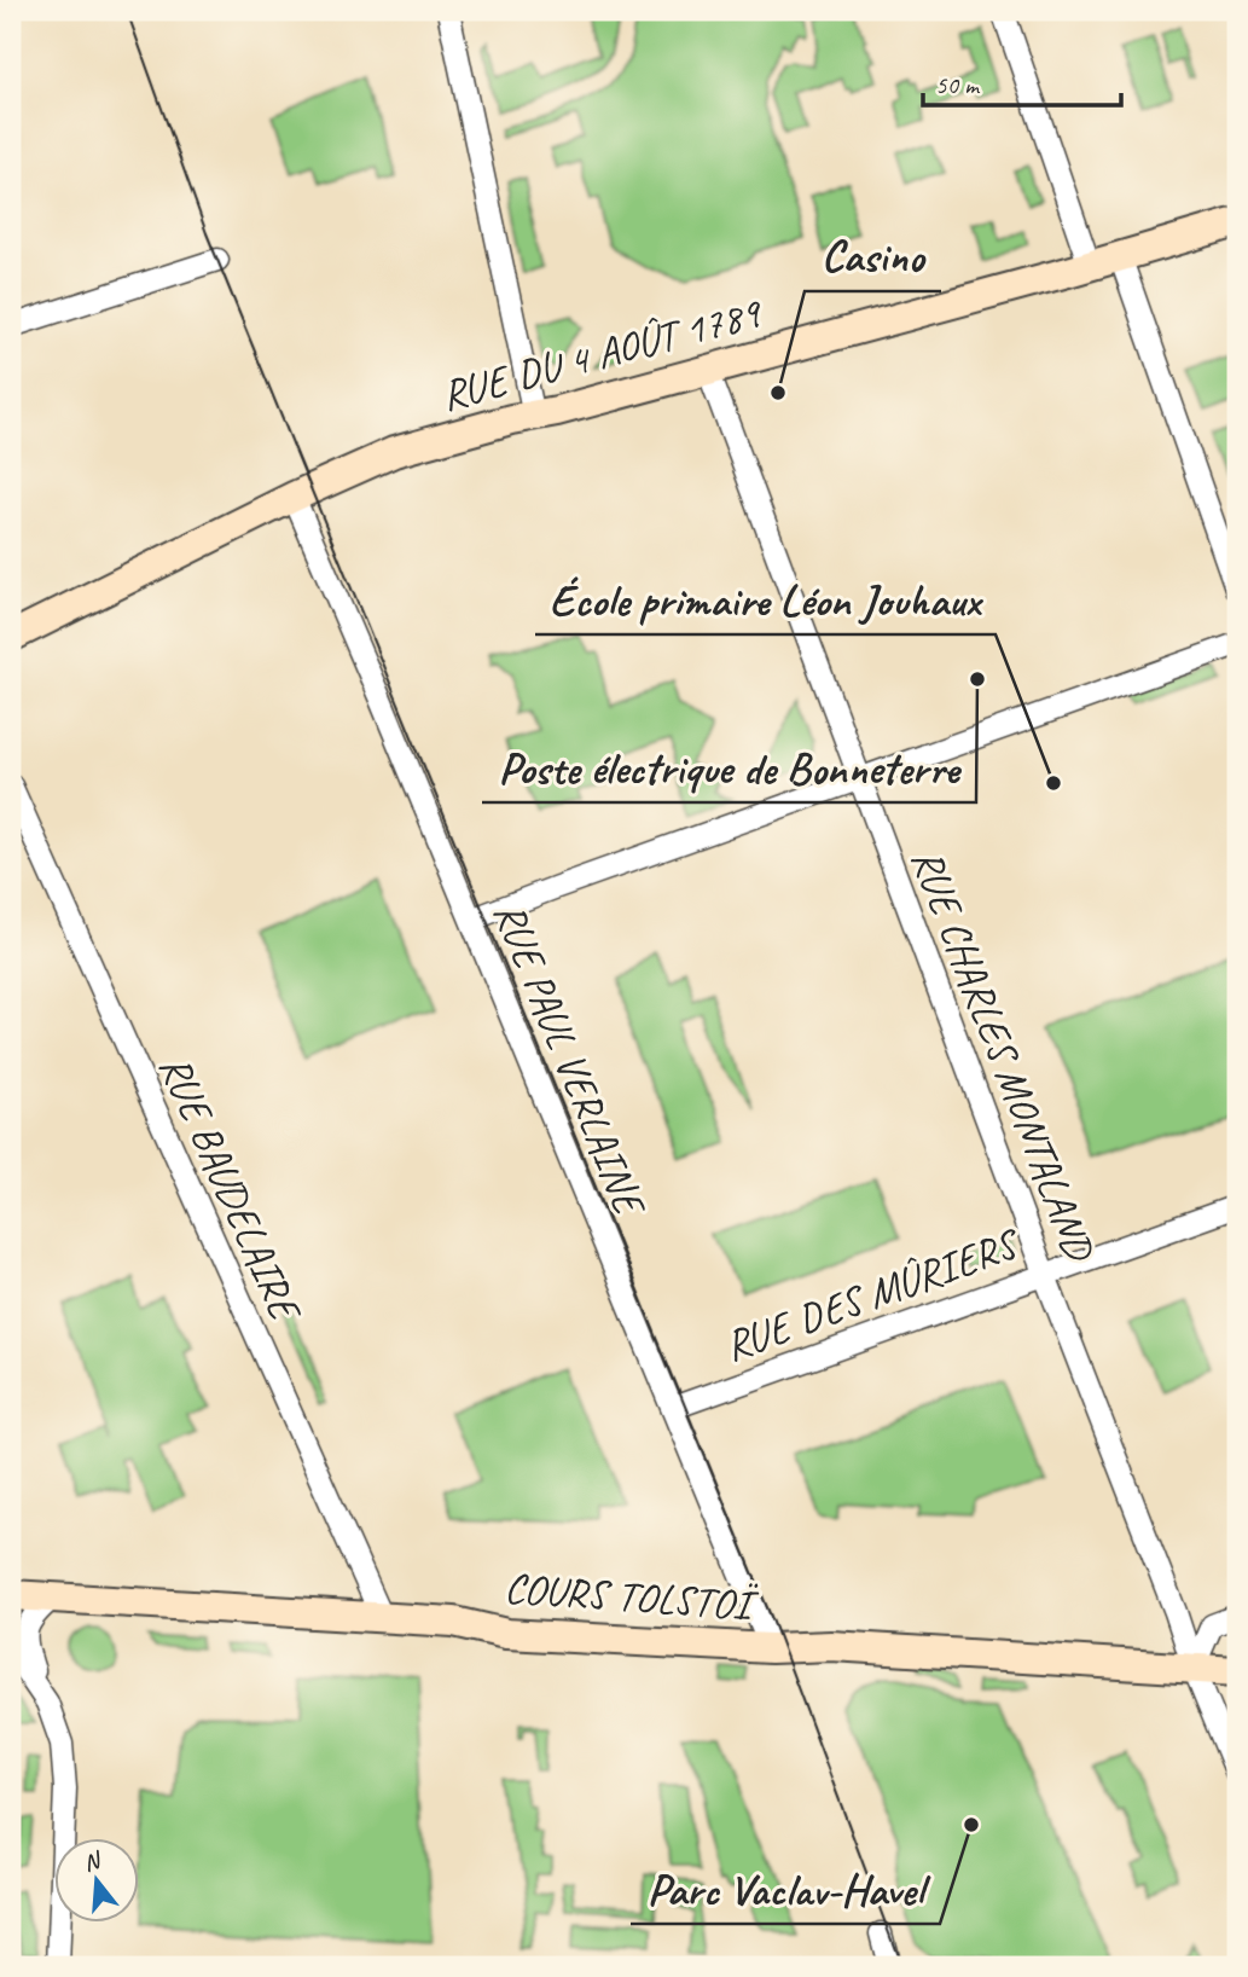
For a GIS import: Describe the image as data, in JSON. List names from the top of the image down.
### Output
{
  "streets": {
    "main road": ["RUE DU 4 AOÛT 1789", "COURS TOLSTOÏ"],
    "street": [
      "RUE CHARLES MONTALAND",
      "RUE PAUL VERLAINE",
      "RUE BAUDELAIRE",
      "RUE DES MÛRIERS"
    ]
  },
  "crossings": [
    ["RUE DU 4 AOÛT 1789", "RUE CHARLES MONTALAND"],
    ["RUE DU 4 AOÛT 1789", "RUE PAUL VERLAINE"],
    ["RUE CHARLES MONTALAND", "RUE DES MÛRIERS"],
    ["RUE CHARLES MONTALAND", "COURS TOLSTOÏ"],
    ["RUE PAUL VERLAINE", "RUE DES MÛRIERS"],
    ["RUE PAUL VERLAINE", "COURS TOLSTOÏ"],
    ["RUE BAUDELAIRE", "COURS TOLSTOÏ"]
  ],
  "places": [
    "Casino",
    "Poste électrique de Bonneterre",
    "École primaire Léon Jouhaux",
    "Parc Vaclav-Havel"
  ],
  "scale_bar": "50 m",
  "north": "top"
}
